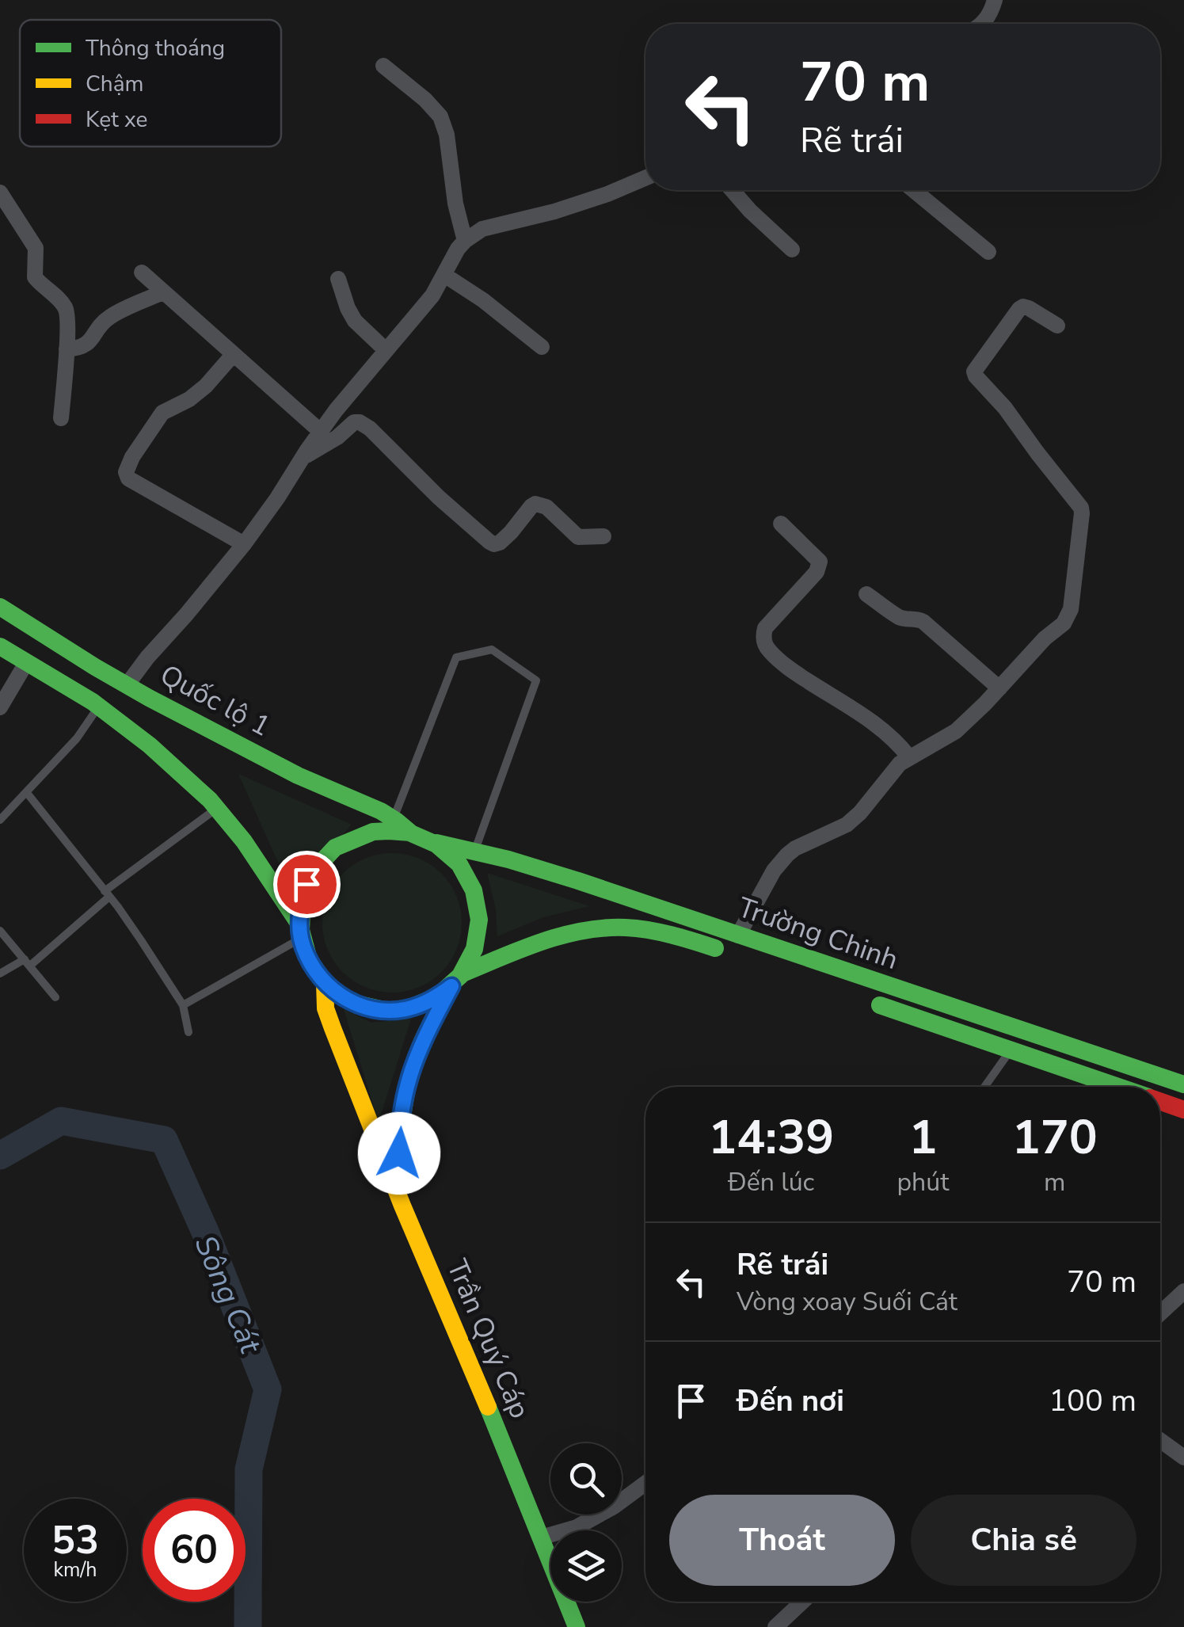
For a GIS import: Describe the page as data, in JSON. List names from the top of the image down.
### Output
{
  "streets": {
    "main road": ["Quốc lộ 1", "Trường Chinh", "Trần Quý Cáp"]
  },
  "crossings": [
    ["Quốc lộ 1", "Trường Chinh"],
    ["Quốc lộ 1", "Trần Quý Cáp"],
    ["Trường Chinh", "Trần Quý Cáp"]
  ],
  "water": ["Sông Cát"],
  "legend": ["Thông thoáng", "Chậm", "Kẹt xe"],
  "page": {
    "turn": ["70 m", "Rẽ trái"],
    "eta": [
      "14:39",
      "Đến lúc",
      "1",
      "phút",
      "170",
      "m"
    ],
    "list": [
      {
        "name": "Rẽ trái",
        "note": "Vòng xoay Suối Cát",
        "value": "70 m"
      },
      {
        "name": "Đến nơi",
        "value": "100 m"
      }
    ],
    "buttons": ["Thoát", "Chia sẻ"],
    "speed": "53 km/h",
    "limit": "60"
  }
}
